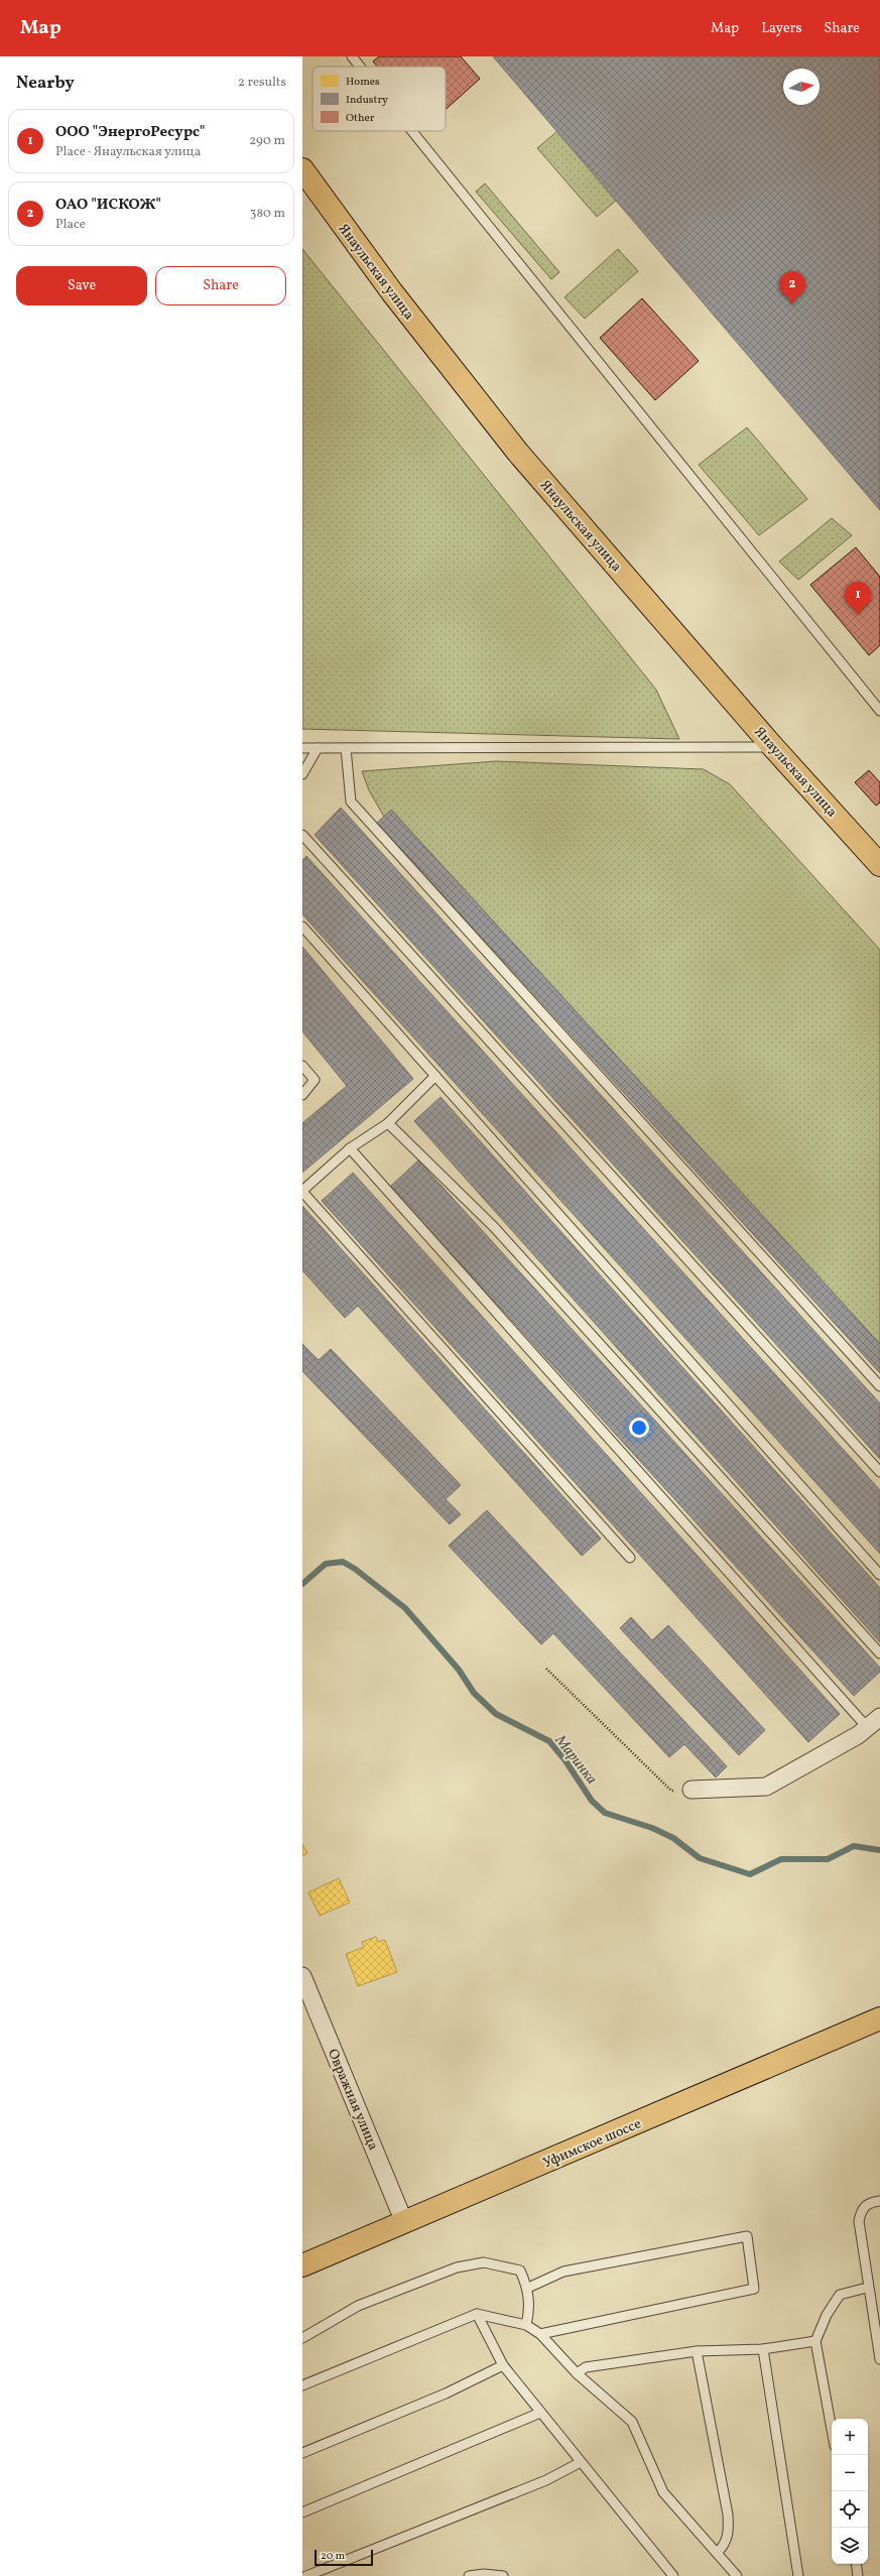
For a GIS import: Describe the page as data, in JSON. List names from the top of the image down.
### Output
{
  "streets": {
    "main road": ["Янаульская улица", "Уфимское шоссе"],
    "street": ["Овражная улица"]
  },
  "crossings": [
    ["Овражная улица", "Уфимское шоссе"]
  ],
  "water": ["Маринка"],
  "legend": ["Homes", "Industry", "Other"],
  "scale_bar": "20 m",
  "north": "right",
  "page": {
    "header": "Map",
    "nav": ["Map", "Layers", "Share"],
    "heading": ["Nearby", "2 results"],
    "list": [
      {
        "mark": "1",
        "name": "ООО \"ЭнергоРесурс\"",
        "note": "Place · Янаульская улица",
        "value": "290 m"
      },
      {
        "mark": "2",
        "name": "ОАО \"ИСКОЖ\"",
        "note": "Place",
        "value": "380 m"
      }
    ],
    "buttons": ["Save", "Share"],
    "pins": ["2", "1"],
    "map_buttons": ["+", "−"],
    "scale": "20 m"
  }
}
